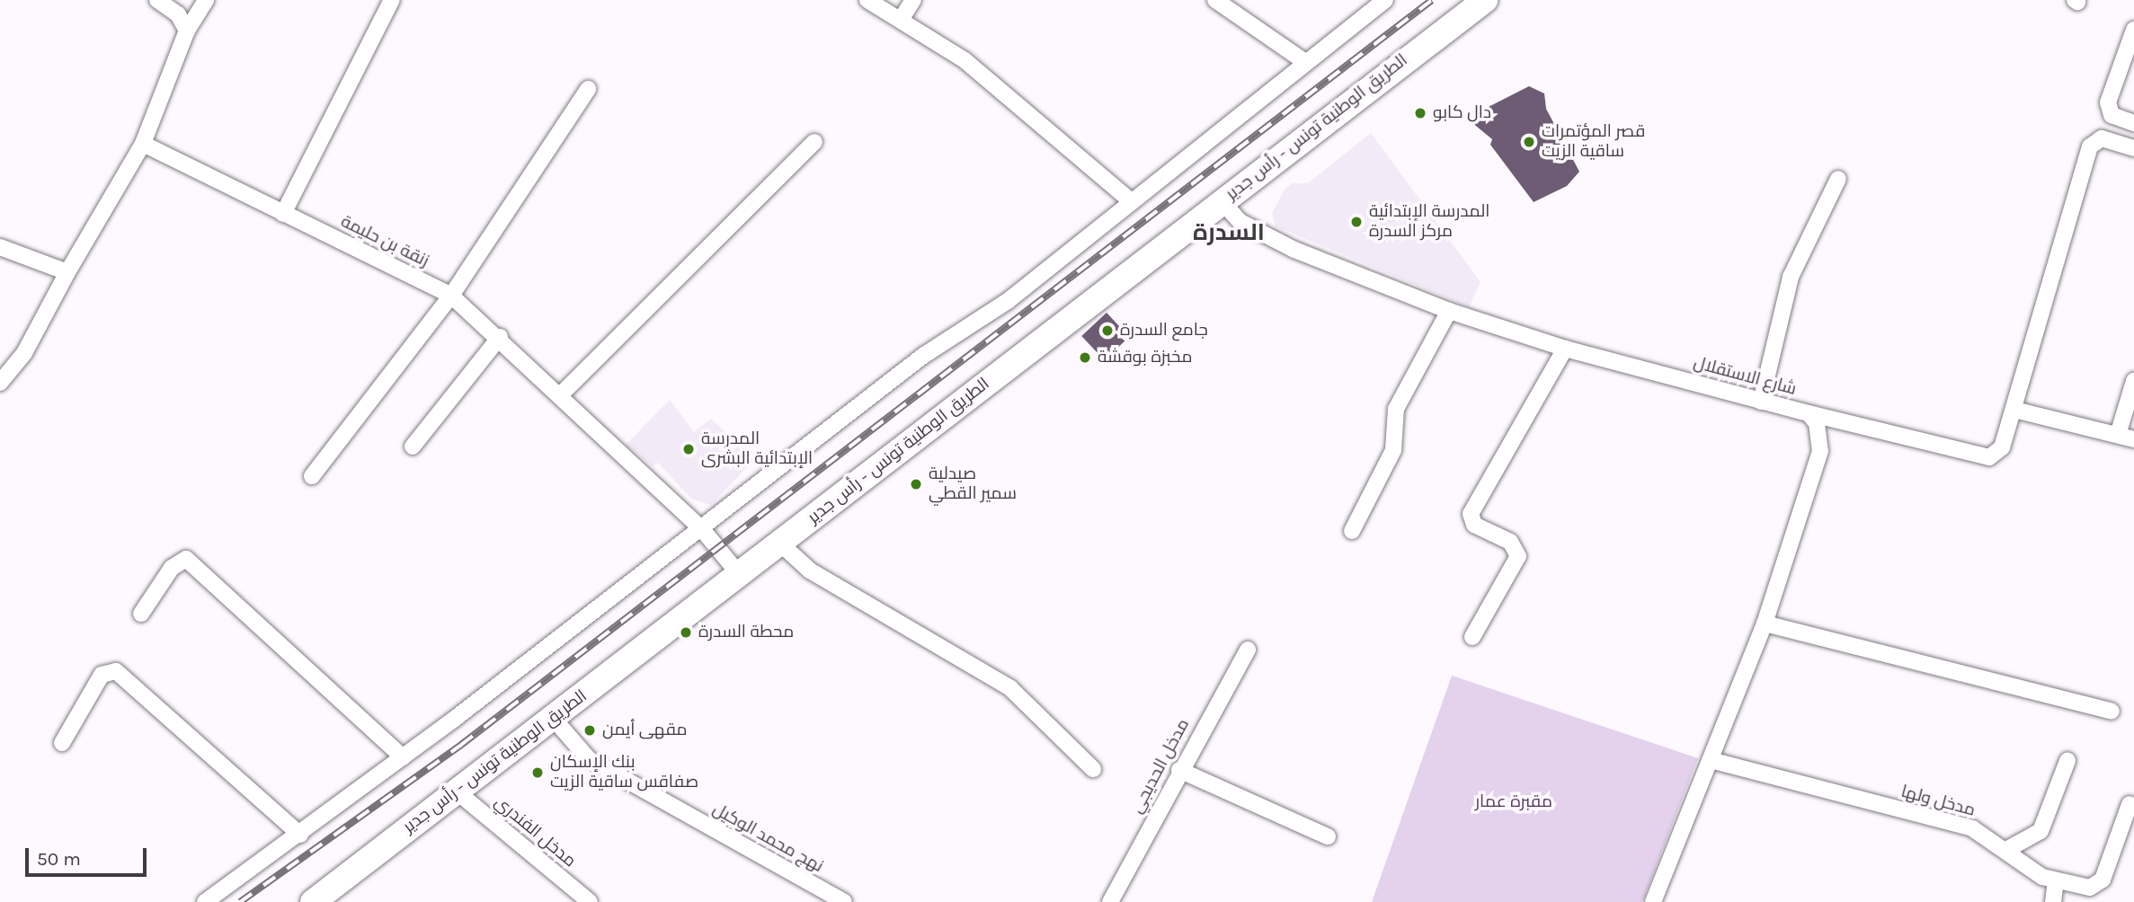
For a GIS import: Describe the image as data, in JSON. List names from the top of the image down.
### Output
{
  "streets": {
    "main road": ["الطريق الوطنية تونس - رأس جدير"],
    "street": [
      "زنقة بن حليمة",
      "شارع الاستقلال",
      "مدخل الحديجي",
      "مدخل ولها",
      "مدخل الفندري",
      "نهج محمد الوكيل"
    ]
  },
  "crossings": [
    ["الطريق الوطنية تونس - رأس جدير", "زنقة بن حليمة"],
    ["الطريق الوطنية تونس - رأس جدير", "شارع الاستقلال"],
    ["الطريق الوطنية تونس - رأس جدير", "مدخل الفندري"],
    ["الطريق الوطنية تونس - رأس جدير", "نهج محمد الوكيل"],
    ["شارع الاستقلال", "مدخل ولها"]
  ],
  "districts": ["السدرة"],
  "parks": ["مقبرة عمار"],
  "places": [
    "دال كابو",
    "قصر المؤتمرات ساقية الزيت",
    "المدرسة الإبتدائية مركز السدرة",
    "جامع السدرة",
    "مخبزة بوقشة",
    "المدرسة الإبتدائية البشرى",
    "صيدلية سمير القطي",
    "محطة السدرة",
    "مقهى أيمن",
    "بنك الإسكان صفاقس ساقية الزيت"
  ],
  "scale_bar": "50 m"
}
